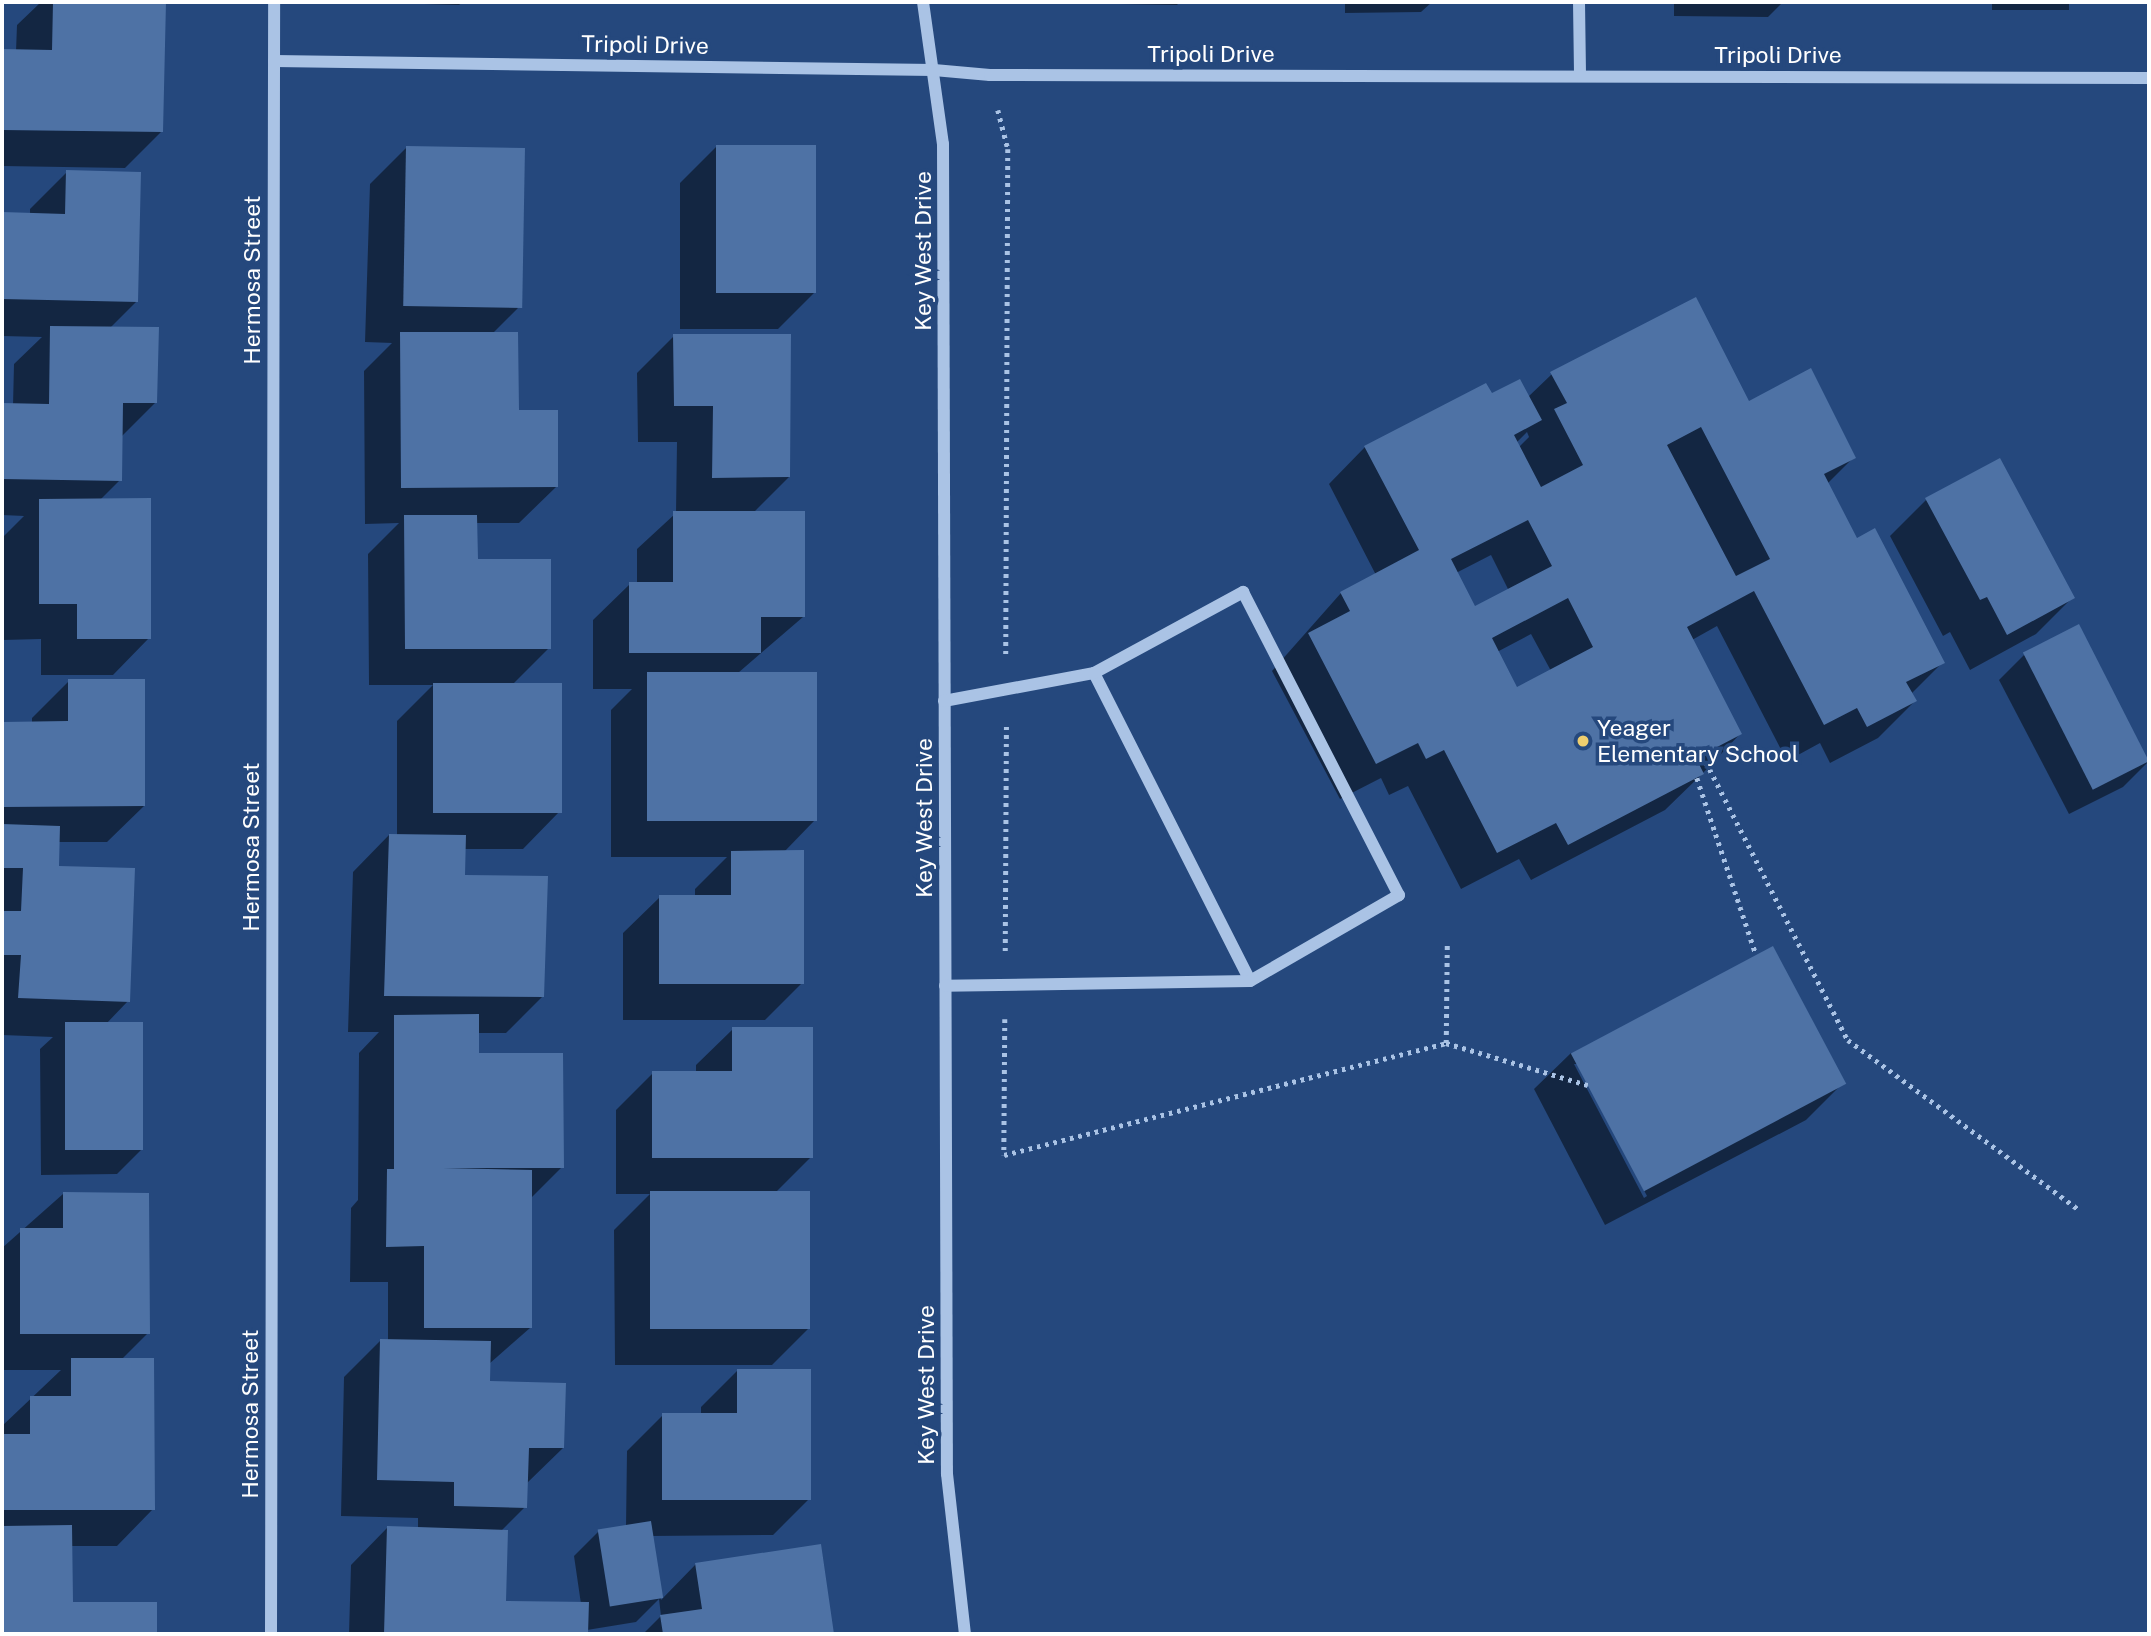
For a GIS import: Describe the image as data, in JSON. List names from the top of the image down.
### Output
{
  "streets": {
    "street": ["Tripoli Drive", "Key West Drive", "Hermosa Street"]
  },
  "crossings": [
    ["Tripoli Drive", "Key West Drive"],
    ["Tripoli Drive", "Hermosa Street"]
  ],
  "places": ["Yeager Elementary School"]
}
